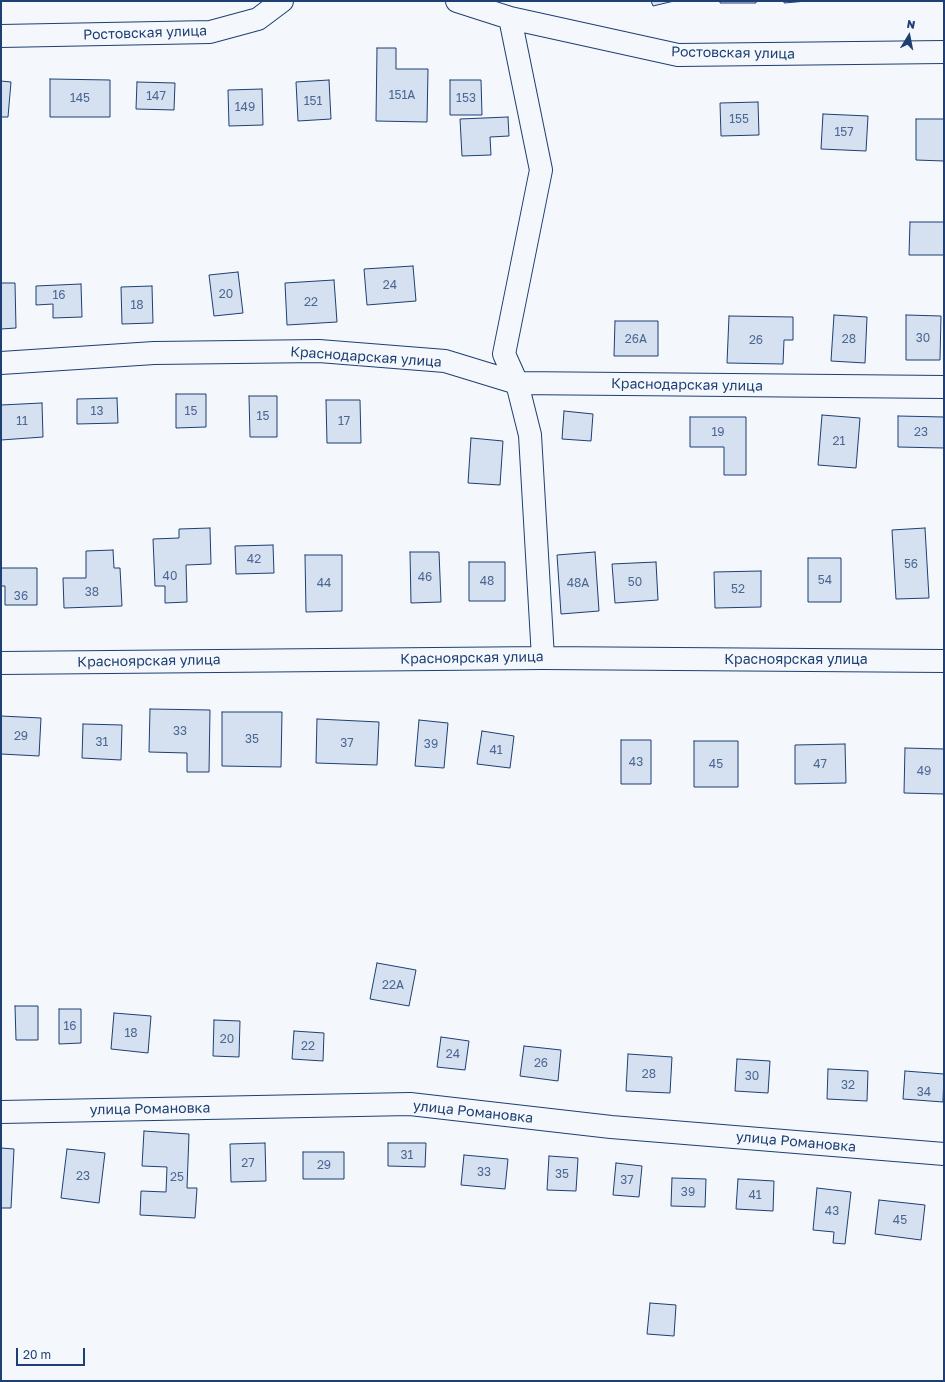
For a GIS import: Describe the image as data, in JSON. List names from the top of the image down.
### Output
{
  "streets": {
    "street": [
      "Ростовская улица",
      "Краснодарская улица",
      "Красноярская улица",
      "улица Романовка"
    ]
  },
  "house_numbers": [
    "151А",
    "147",
    "145",
    "153",
    "151",
    "149",
    "155",
    "157",
    "24",
    "20",
    "16",
    "22",
    "18",
    "30",
    "26А",
    "28",
    "26",
    "13",
    "15",
    "15",
    "11",
    "17",
    "19",
    "23",
    "21",
    "42",
    "56",
    "40",
    "46",
    "54",
    "48",
    "50",
    "44",
    "48А",
    "52",
    "38",
    "36",
    "33",
    "29",
    "35",
    "31",
    "37",
    "39",
    "41",
    "43",
    "45",
    "47",
    "49",
    "22А",
    "16",
    "18",
    "20",
    "22",
    "24",
    "26",
    "28",
    "30",
    "32",
    "34",
    "31",
    "27",
    "29",
    "33",
    "35",
    "23",
    "25",
    "37",
    "39",
    "41",
    "43",
    "45"
  ],
  "scale_bar": "20 m",
  "north": "top"
}
